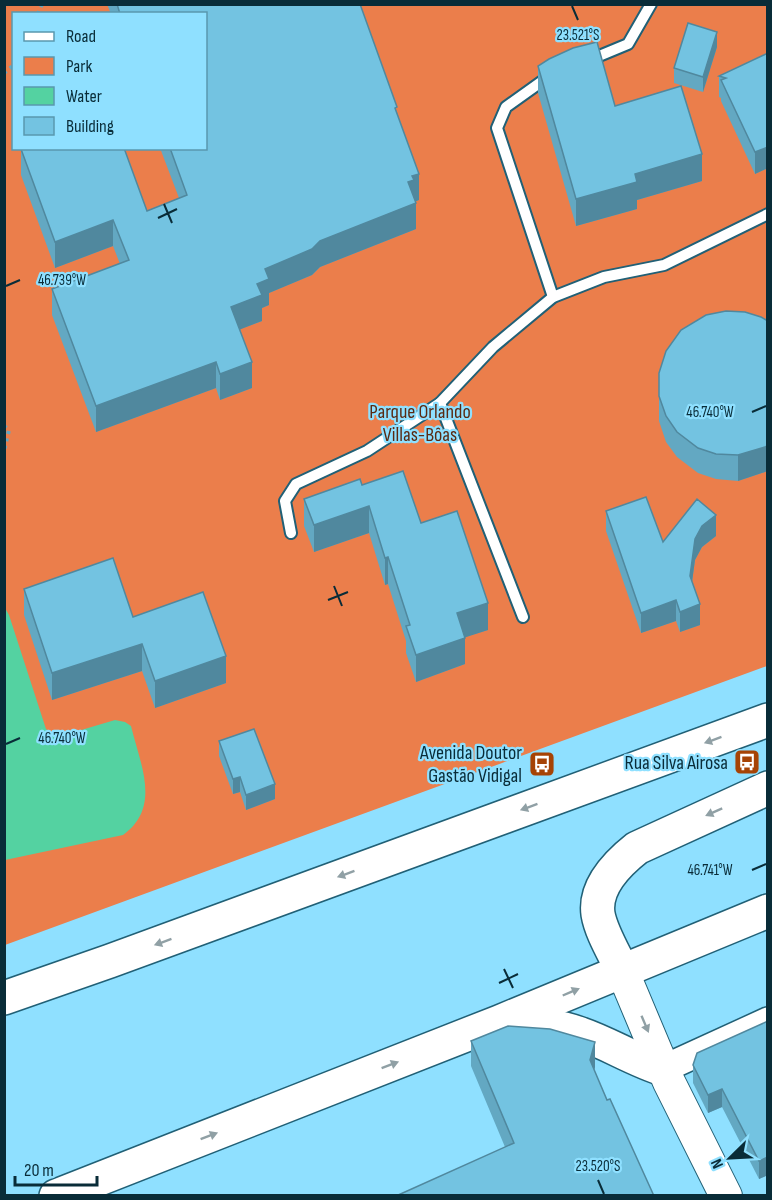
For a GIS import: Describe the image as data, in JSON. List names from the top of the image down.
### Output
{
  "parks": ["Parque Orlando Villas-Bôas"],
  "places": {
    "bus stop": ["Rua Silva Airosa", "Avenida Doutor Gastão Vidigal"]
  },
  "legend": [
    "Road",
    "Park",
    "Water",
    "Building"
  ],
  "scale_bar": "20 m",
  "north": "bottom left",
  "coordinates": [
    "23.521°S",
    "46.739°W",
    "46.740°W",
    "46.741°W",
    "23.520°S"
  ]
}
